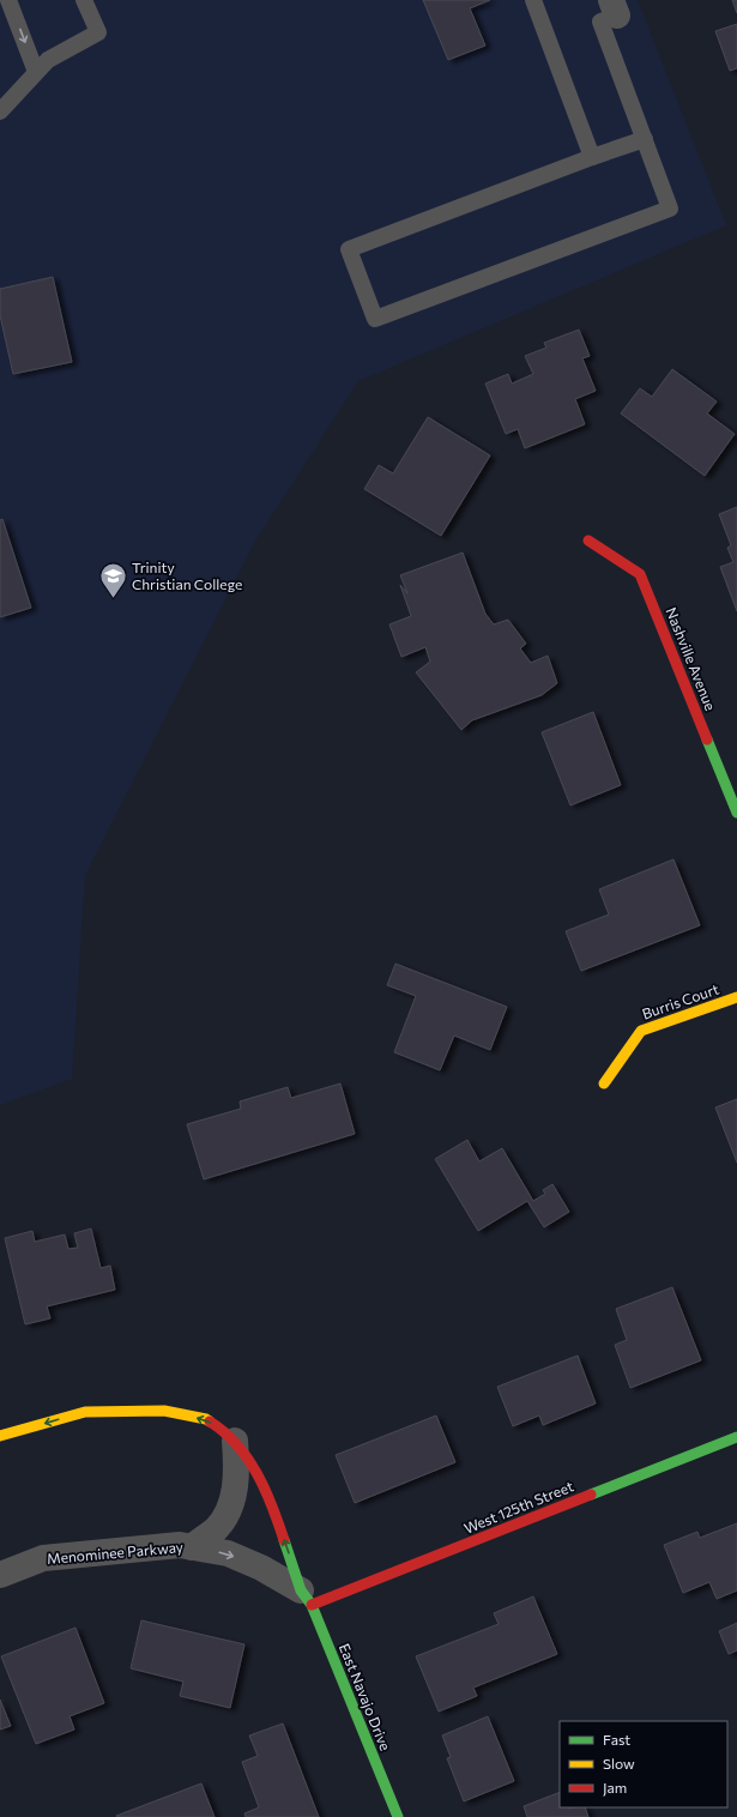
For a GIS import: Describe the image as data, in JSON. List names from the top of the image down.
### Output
{
  "streets": {
    "street": [
      "Nashville Avenue",
      "Burris Court",
      "West 125th Street",
      "Menominee Parkway",
      "East Navajo Drive"
    ]
  },
  "crossings": [
    ["West 125th Street", "Menominee Parkway"],
    ["West 125th Street", "East Navajo Drive"],
    ["Menominee Parkway", "East Navajo Drive"]
  ],
  "one_way": ["Menominee Parkway"],
  "places": {
    "school or university": ["Trinity Christian College"]
  },
  "legend": ["Fast", "Slow", "Jam"]
}
